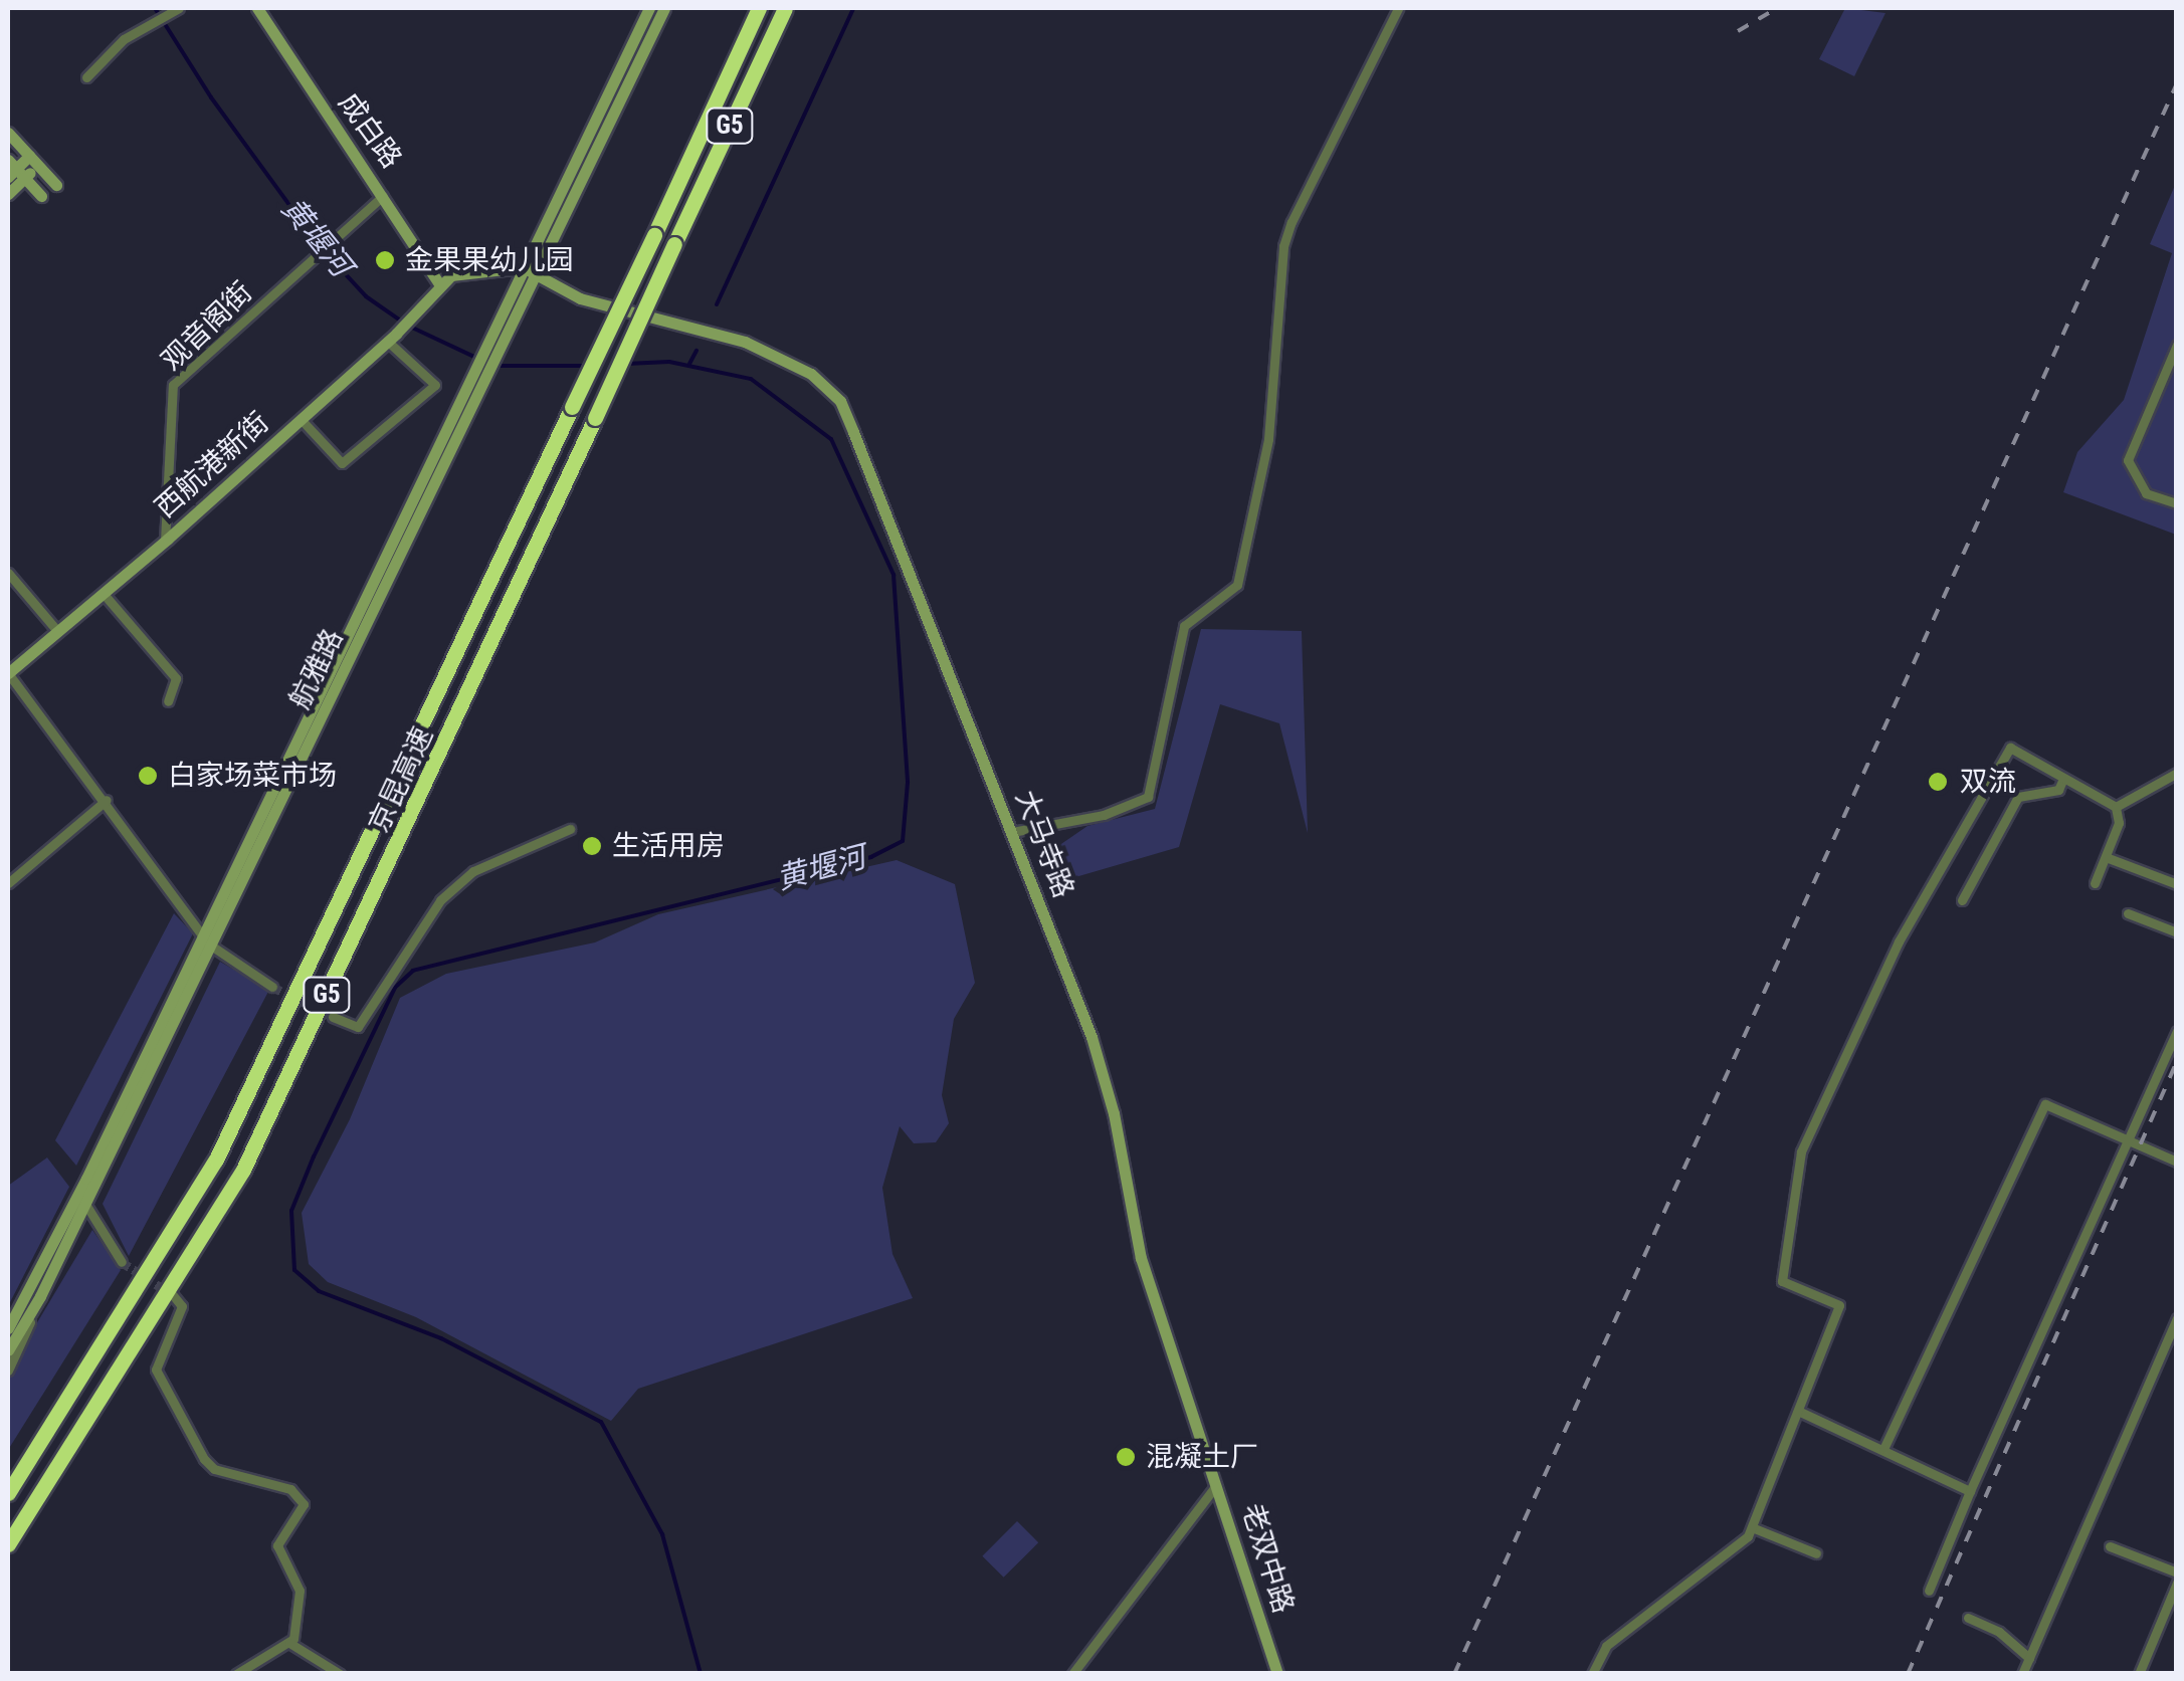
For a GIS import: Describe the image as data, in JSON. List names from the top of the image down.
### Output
{
  "streets": {
    "highway": ["G5", "京昆高速"],
    "street": [
      "成白路",
      "观音阁街",
      "西航港新街",
      "航雅路",
      "大马寺路",
      "老双中路"
    ]
  },
  "crossings": [
    ["成白路", "观音阁街"],
    ["成白路", "西航港新街"],
    ["观音阁街", "西航港新街"],
    ["航雅路", "大马寺路"],
    ["大马寺路", "老双中路"]
  ],
  "water": ["黄堰河"],
  "places": [
    "金果果幼儿园",
    "白家场菜市场",
    "双流",
    "生活用房",
    "混凝土厂"
  ]
}
